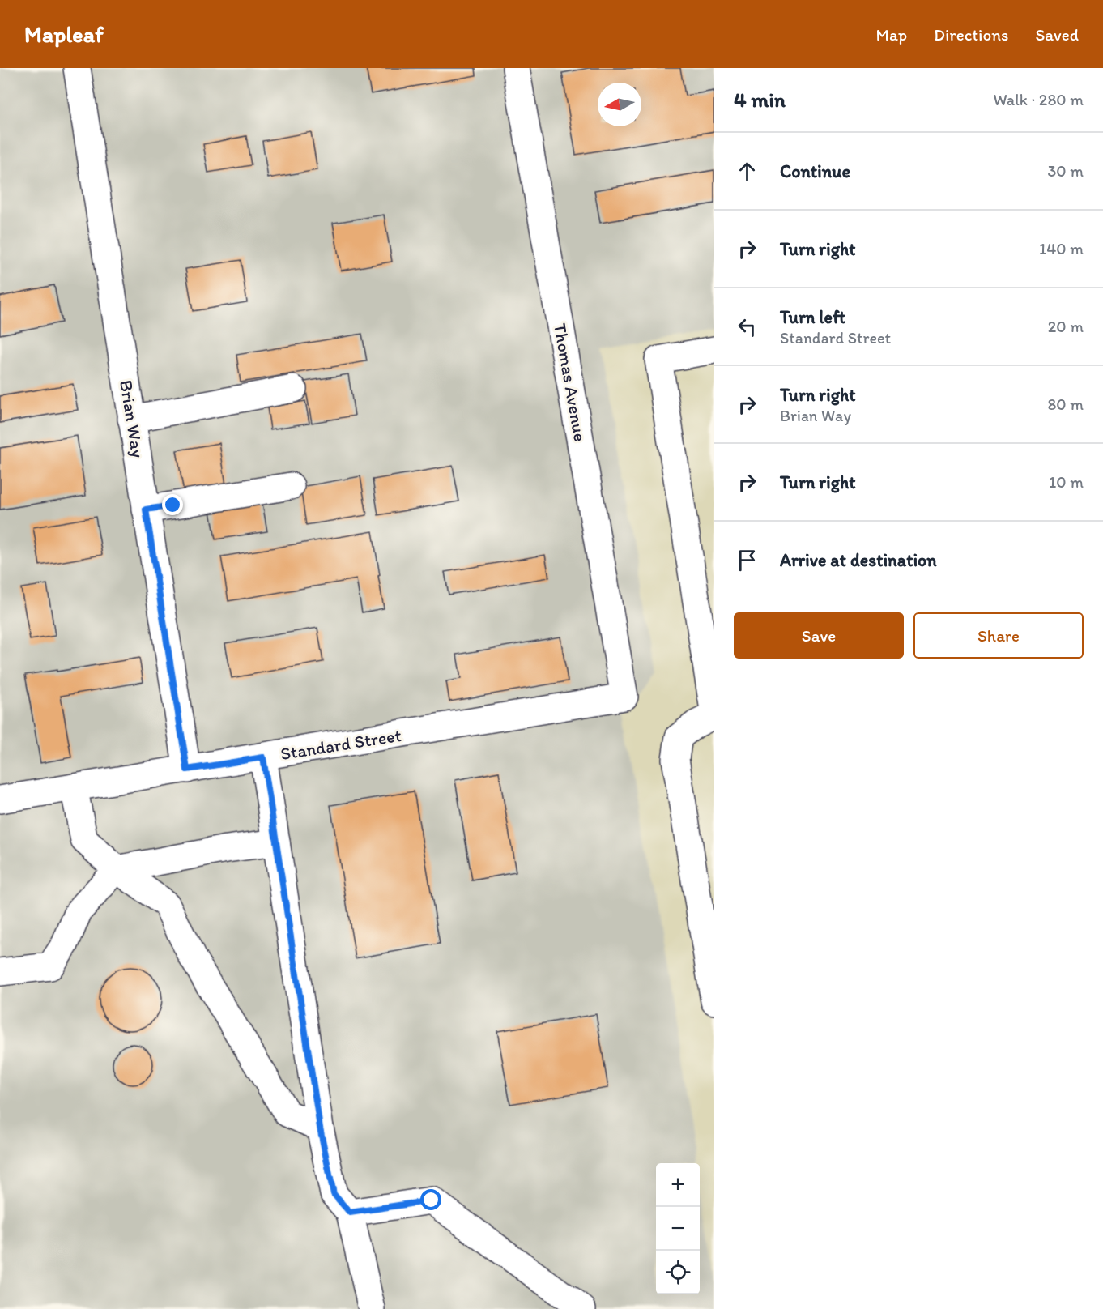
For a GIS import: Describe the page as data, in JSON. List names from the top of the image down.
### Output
{
  "streets": {
    "street": ["Thomas Avenue", "Brian Way", "Standard Street"]
  },
  "crossings": [
    ["Thomas Avenue", "Standard Street"],
    ["Brian Way", "Standard Street"]
  ],
  "north": "left",
  "page": {
    "header": "Mapleaf",
    "nav": ["Map", "Directions", "Saved"],
    "heading": ["4 min", "Walk · 280 m"],
    "list": [
      ["Continue", "30 m"],
      ["Turn right", "140 m"],
      ["Turn left", "Standard Street", "20 m"],
      ["Turn right", "Brian Way", "80 m"],
      ["Turn right", "10 m"],
      "Arrive at destination"
    ],
    "buttons": ["Save", "Share"],
    "map_buttons": ["+", "−"]
  }
}
